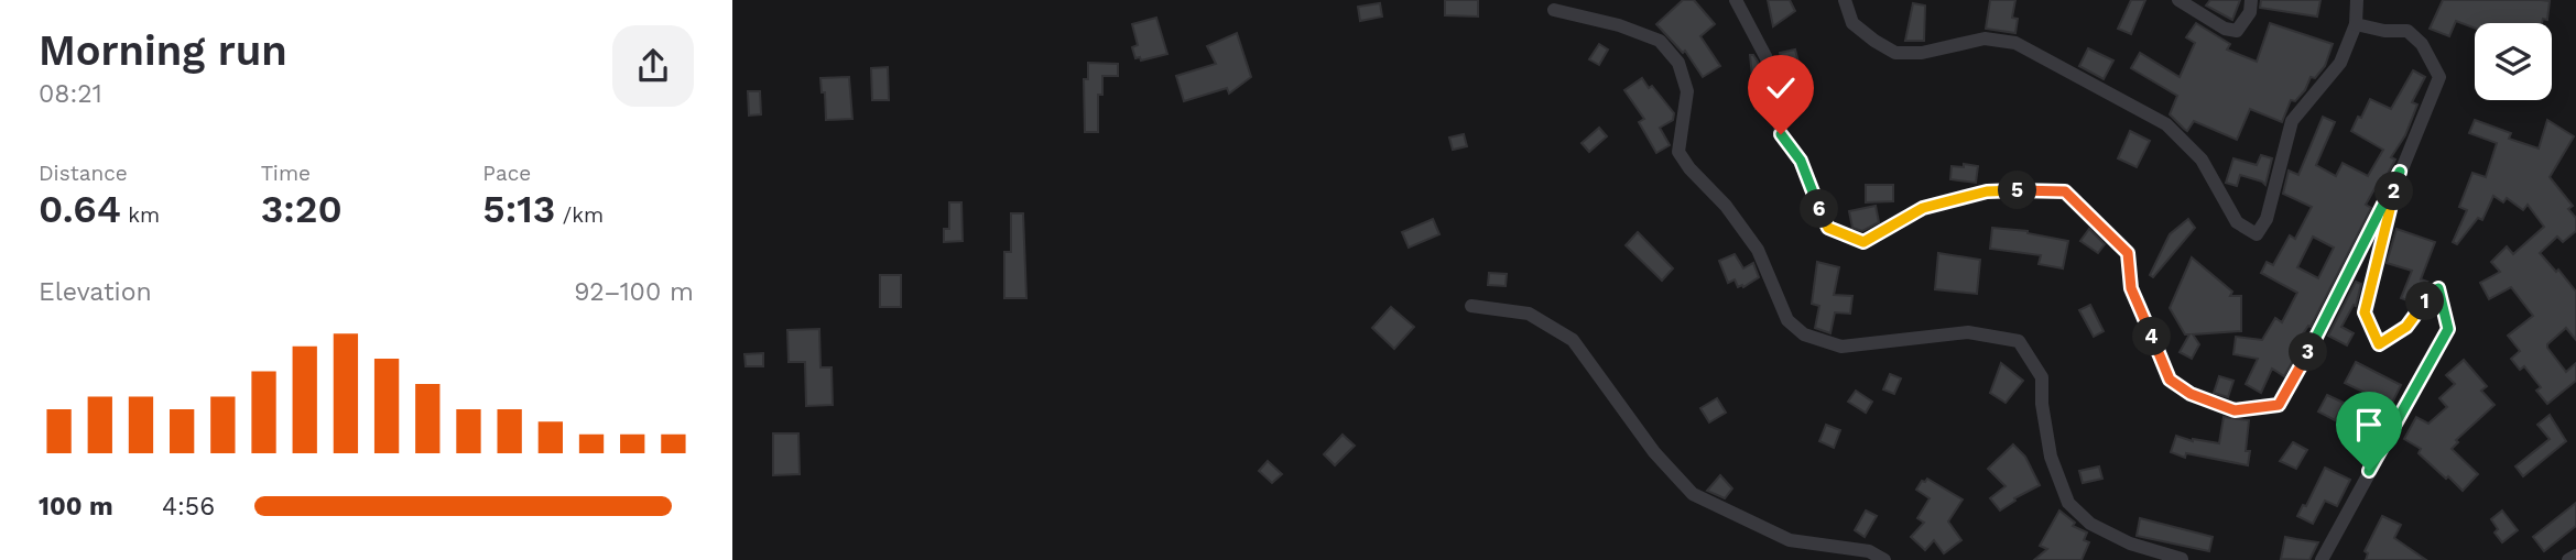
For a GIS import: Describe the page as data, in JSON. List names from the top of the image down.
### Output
{
  "page": {
    "heading": ["Morning run", "08:21"],
    "stats": [
      ["Distance", "0.64 km"],
      ["Time", "3:20"],
      ["Pace", "5:13 /km"]
    ],
    "pins": [
      "5",
      "2",
      "6",
      "1",
      "4",
      "3"
    ],
    "chart": ["Elevation", "92–100 m"],
    "list": [
      {
        "name": "100 m",
        "note": "4:56"
      }
    ]
  }
}
